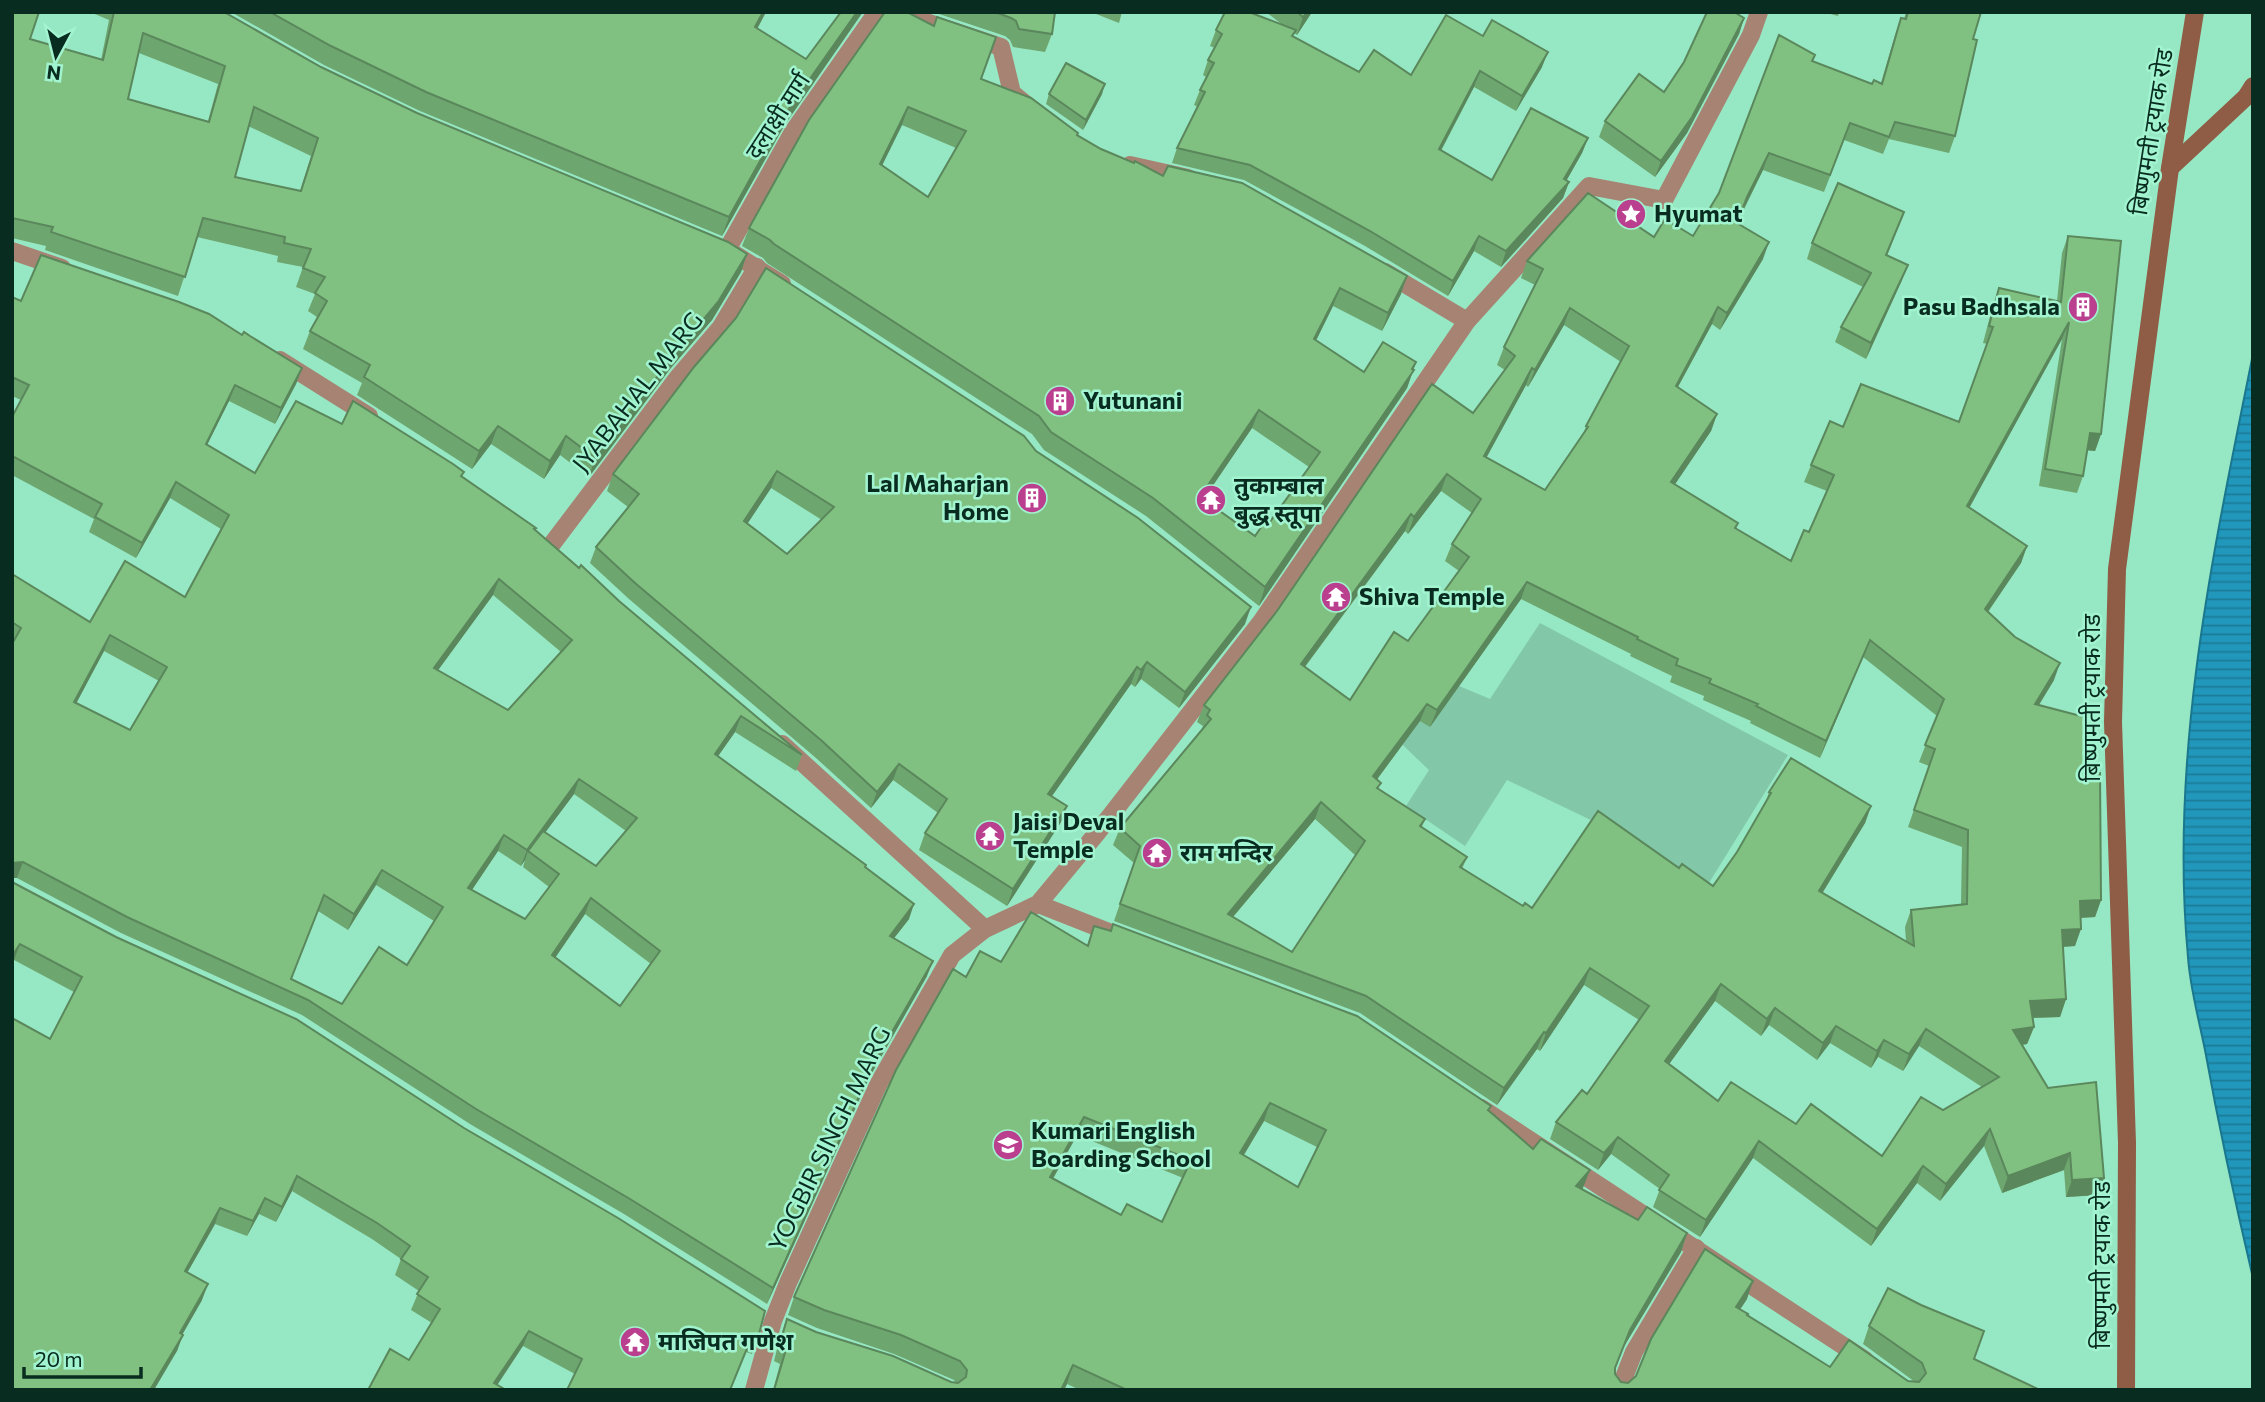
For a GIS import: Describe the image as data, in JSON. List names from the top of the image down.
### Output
{
  "streets": {
    "main road": ["बिष्णुमती ट्रयाक रोड"],
    "street": ["दलाक्षी मार्ग", "JYABAHAL MARG", "YOGBIR SINGH MARG"]
  },
  "crossings": [
    ["दलाक्षी मार्ग", "JYABAHAL MARG"]
  ],
  "places": {
    "place": ["Hyumat"],
    "building": ["Pasu Badhsala", "Yutunani", "Lal Maharjan Home"],
    "temple": [
      "तुकाम्बाल बुद्ध स्तूपा",
      "Shiva Temple",
      "Jaisi Deval Temple",
      "राम मन्दिर",
      "माजिपत गणेश"
    ],
    "school or university": ["Kumari English Boarding School"]
  },
  "scale_bar": "20 m",
  "north": "bottom"
}
